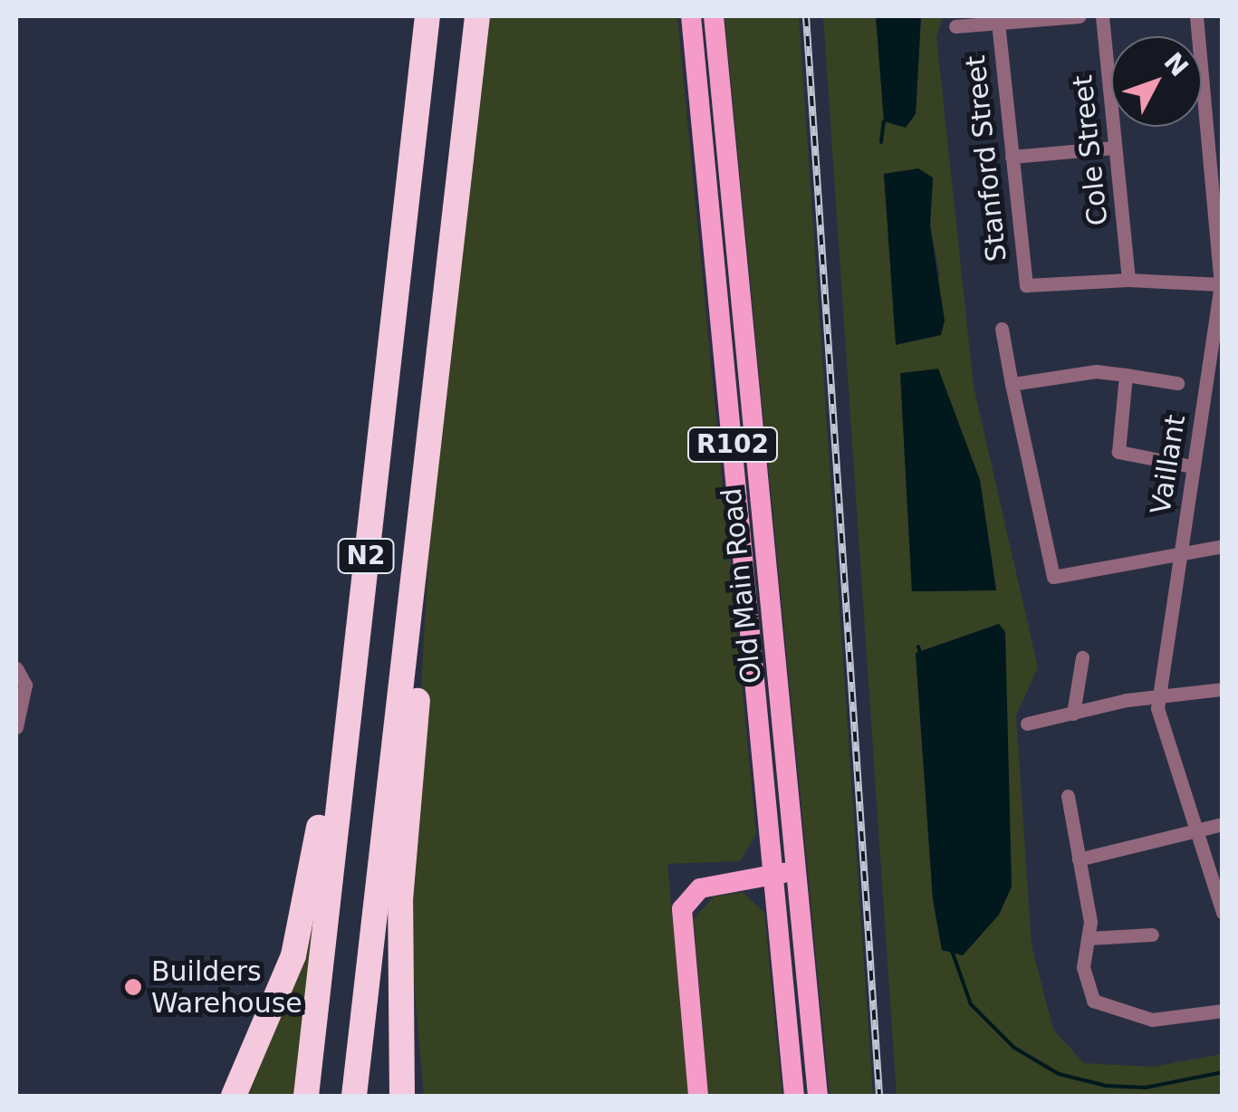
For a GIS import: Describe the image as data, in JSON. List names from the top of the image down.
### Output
{
  "streets": {
    "highway": ["N2"],
    "main road": ["R102", "Old Main Road"],
    "street": ["Cole Street", "Stanford Street", "Vaillant"]
  },
  "crossings": [
    ["Cole Street", "Stanford Street"]
  ],
  "places": ["Builders Warehouse"],
  "north": "top right"
}
